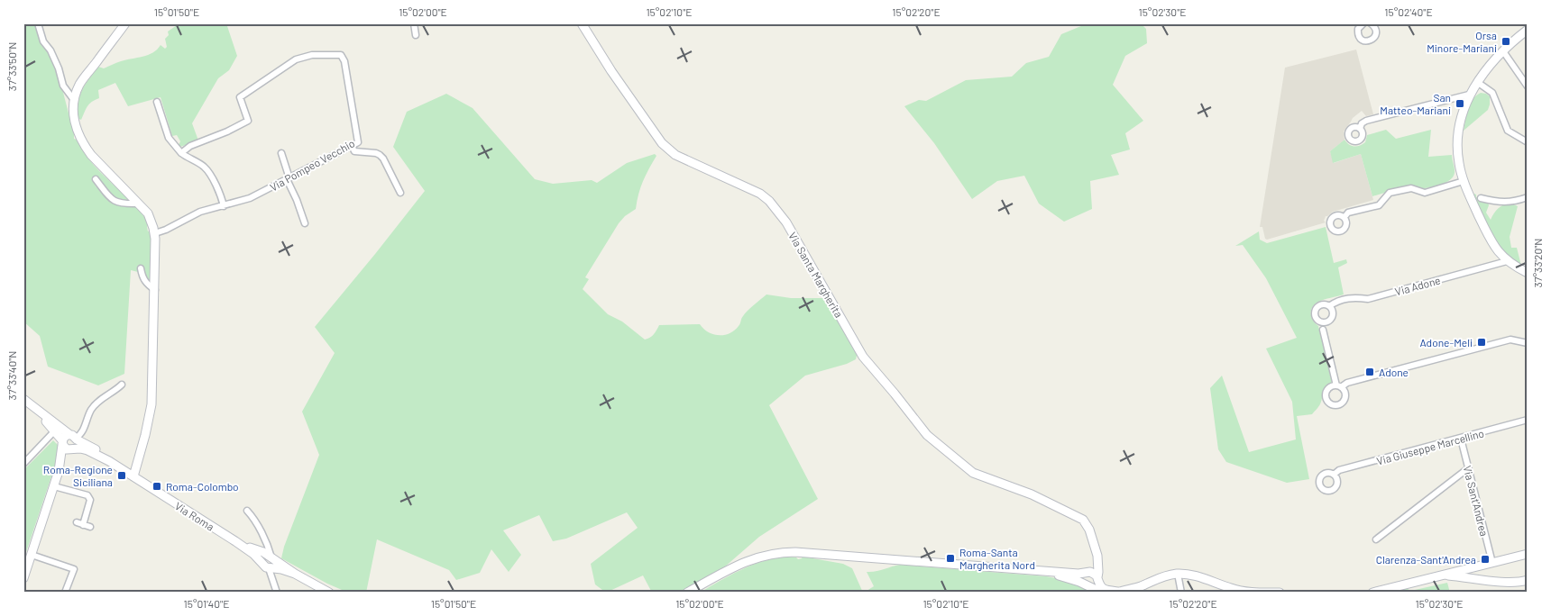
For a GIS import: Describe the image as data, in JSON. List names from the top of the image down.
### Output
{
  "streets": {
    "street": [
      "Via Pompeo Vecchio",
      "Via Santa Margherita",
      "Via Adone",
      "Via Giuseppe Marcellino",
      "Via Sant'Andrea",
      "Via Roma"
    ]
  },
  "crossings": [
    ["Via Giuseppe Marcellino", "Via Sant'Andrea"]
  ],
  "places": {
    "transit": [
      "Orsa Minore-Mariani",
      "San Matteo-Mariani",
      "Adone-Meli",
      "Adone",
      "Roma-Regione Siciliana",
      "Roma-Colombo",
      "Roma-Santa Margherita Nord",
      "Clarenza-Sant'Andrea"
    ]
  },
  "coordinates": [
    "15°01'50\"E",
    "15°02'00\"E",
    "15°02'10\"E",
    "15°02'20\"E",
    "15°02'30\"E",
    "15°02'40\"E",
    "37°33'50\"N",
    "37°33'20\"N",
    "37°33'40\"N",
    "15°01'40\"E"
  ]
}
